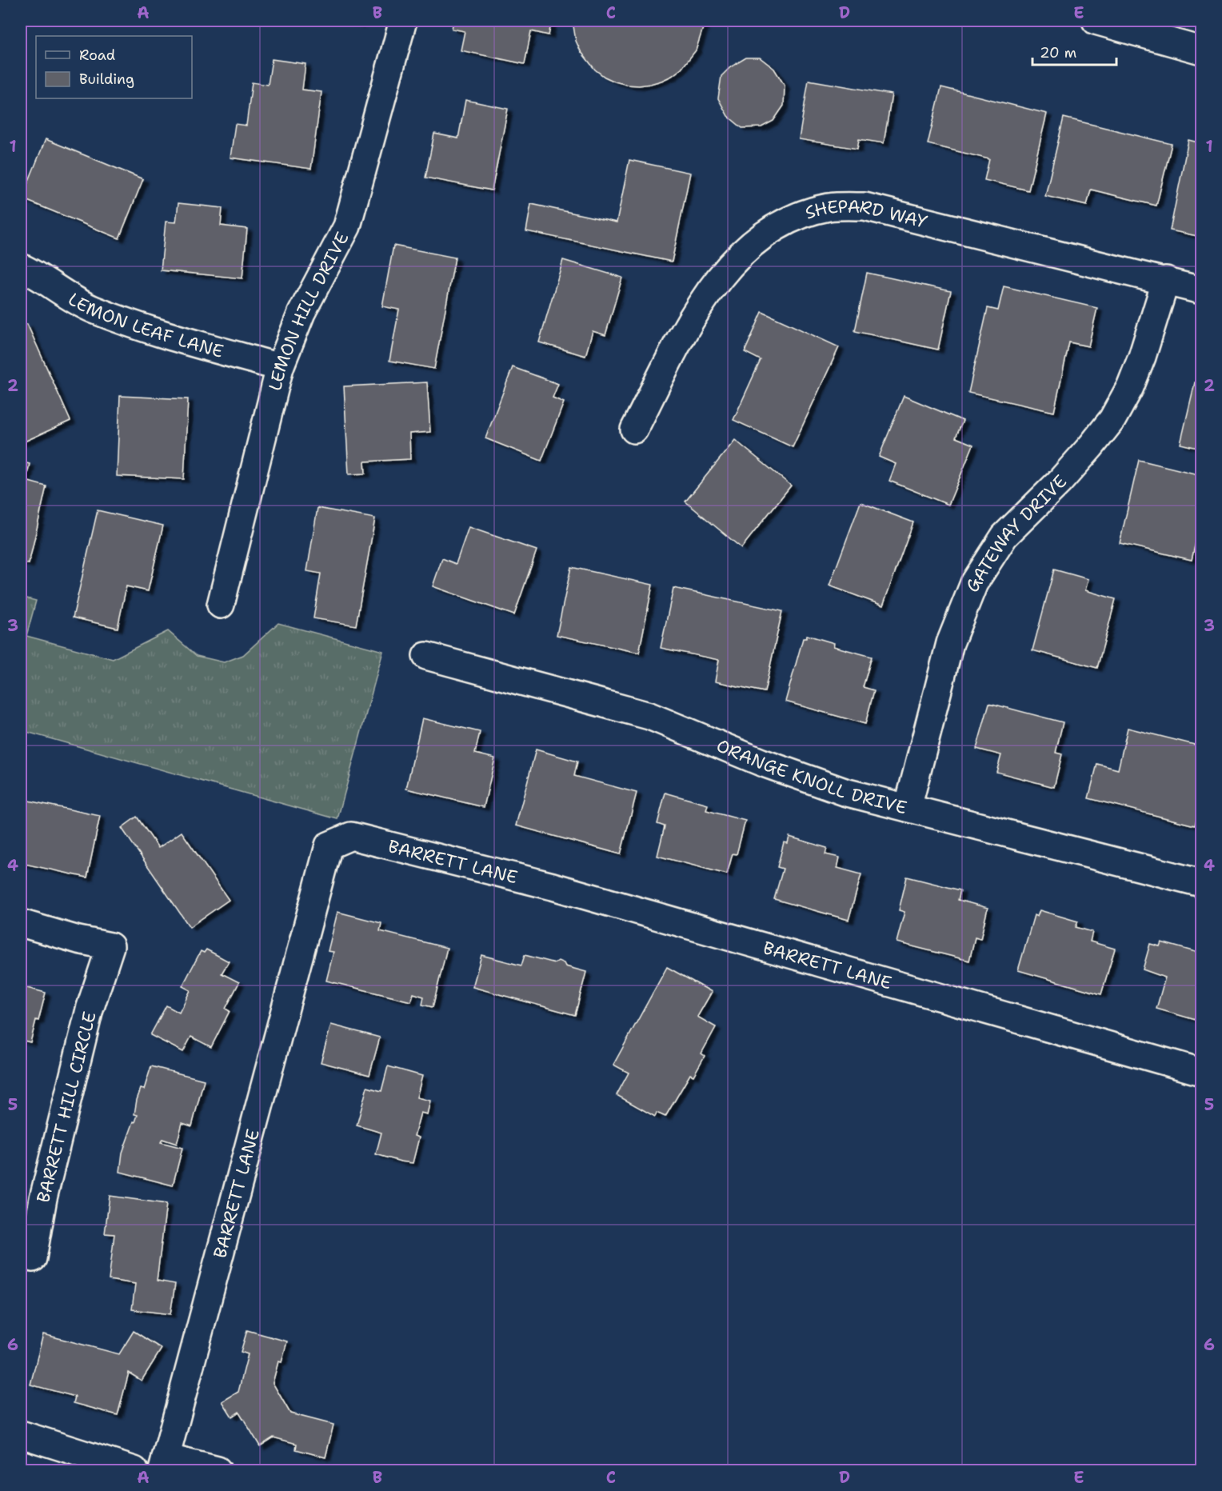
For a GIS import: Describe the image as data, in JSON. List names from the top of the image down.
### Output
{
  "streets": {
    "street": [
      "SHEPARD WAY",
      "LEMON HILL DRIVE",
      "LEMON LEAF LANE",
      "GATEWAY DRIVE",
      "ORANGE KNOLL DRIVE",
      "BARRETT LANE",
      "BARRETT HILL CIRCLE"
    ]
  },
  "crossings": [
    ["SHEPARD WAY", "GATEWAY DRIVE"],
    ["LEMON HILL DRIVE", "LEMON LEAF LANE"],
    ["GATEWAY DRIVE", "ORANGE KNOLL DRIVE"]
  ],
  "legend": ["Road", "Building"],
  "scale_bar": "20 m",
  "grid": {
    "columns": [
      "A",
      "B",
      "C",
      "D",
      "E"
    ],
    "rows": [
      "1",
      "2",
      "3",
      "4",
      "5",
      "6"
    ]
  }
}
